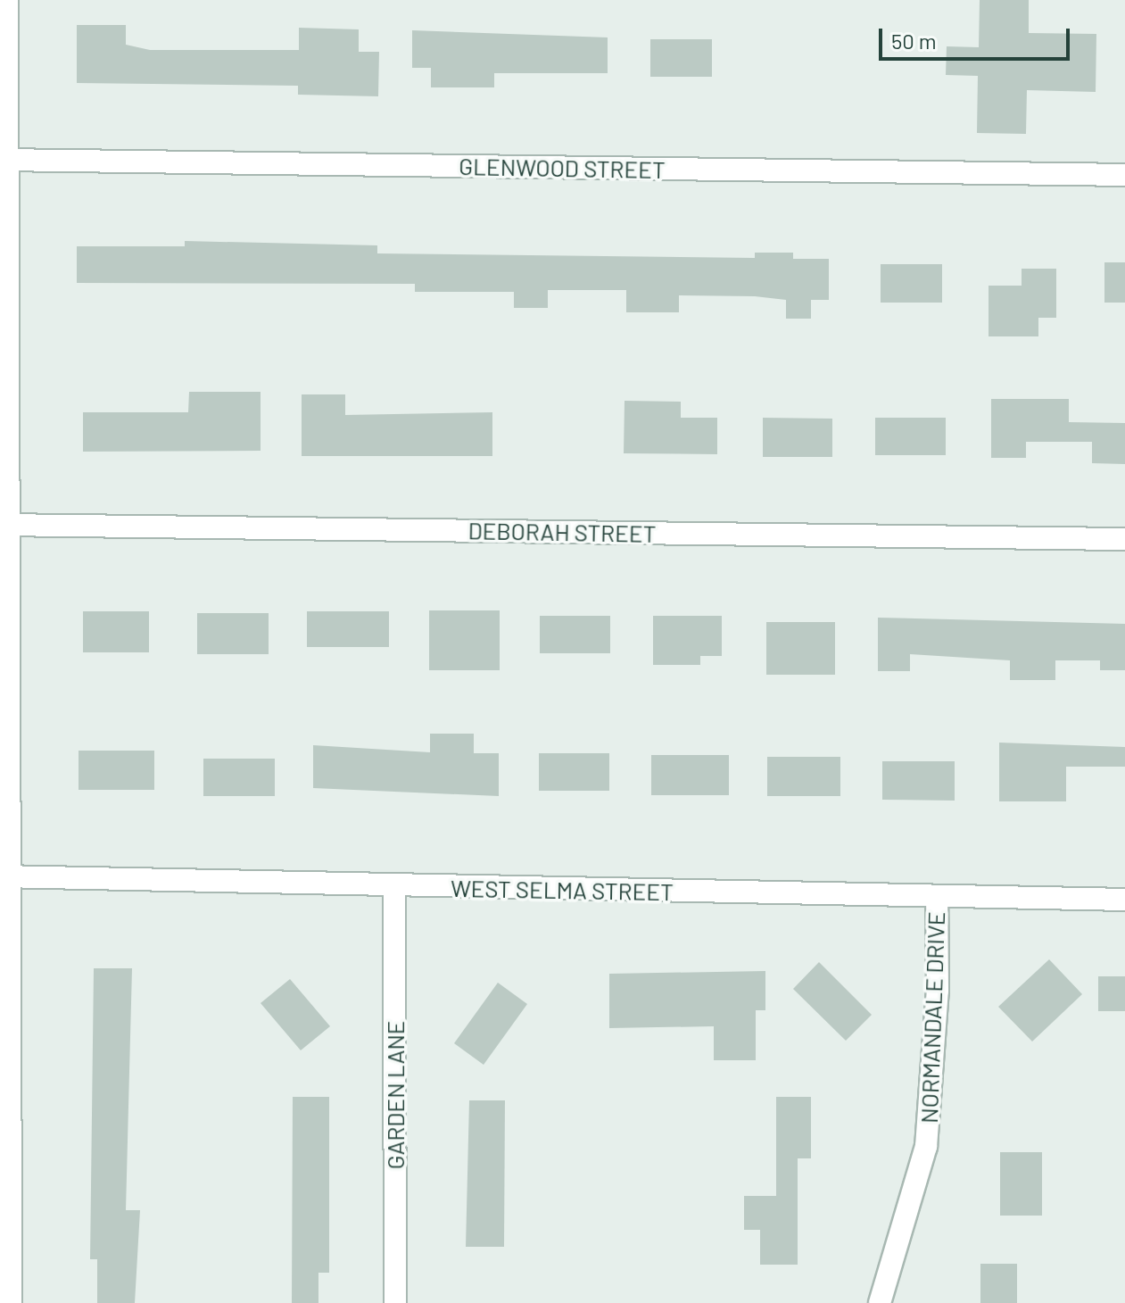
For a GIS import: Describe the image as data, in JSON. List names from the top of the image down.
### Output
{
  "streets": {
    "street": [
      "GLENWOOD STREET",
      "DEBORAH STREET",
      "WEST SELMA STREET",
      "NORMANDALE DRIVE",
      "GARDEN LANE"
    ]
  },
  "crossings": [
    ["WEST SELMA STREET", "NORMANDALE DRIVE"],
    ["WEST SELMA STREET", "GARDEN LANE"]
  ],
  "scale_bar": "50 m"
}
